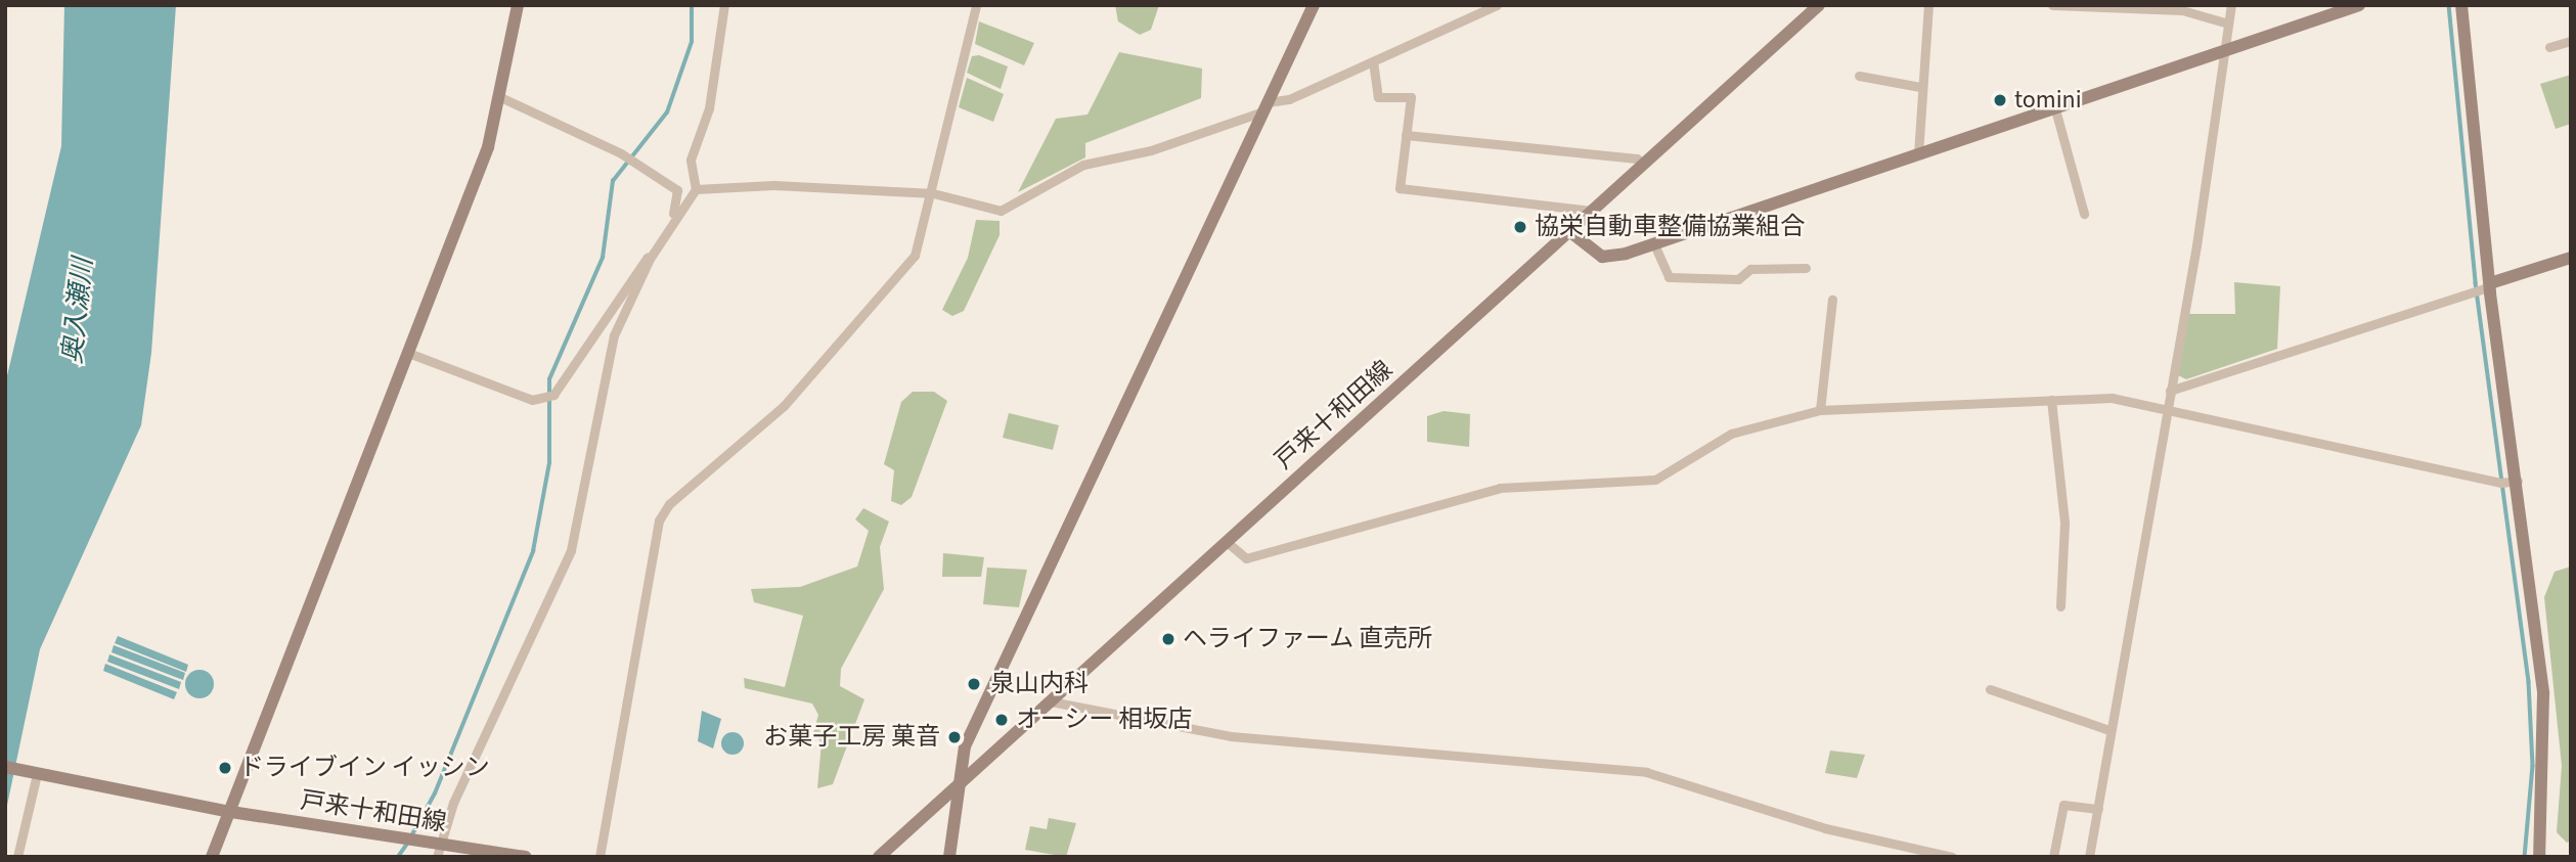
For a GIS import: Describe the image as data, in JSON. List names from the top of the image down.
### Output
{
  "streets": {
    "street": ["戸来十和田線"]
  },
  "water": ["奥入瀬川"],
  "places": [
    "tomini",
    "協栄自動車整備協業組合",
    "ヘライファーム 直売所",
    "泉山内科",
    "オーシー 相坂店",
    "お菓子工房 菓音",
    "ドライブイン イッシン"
  ]
}
